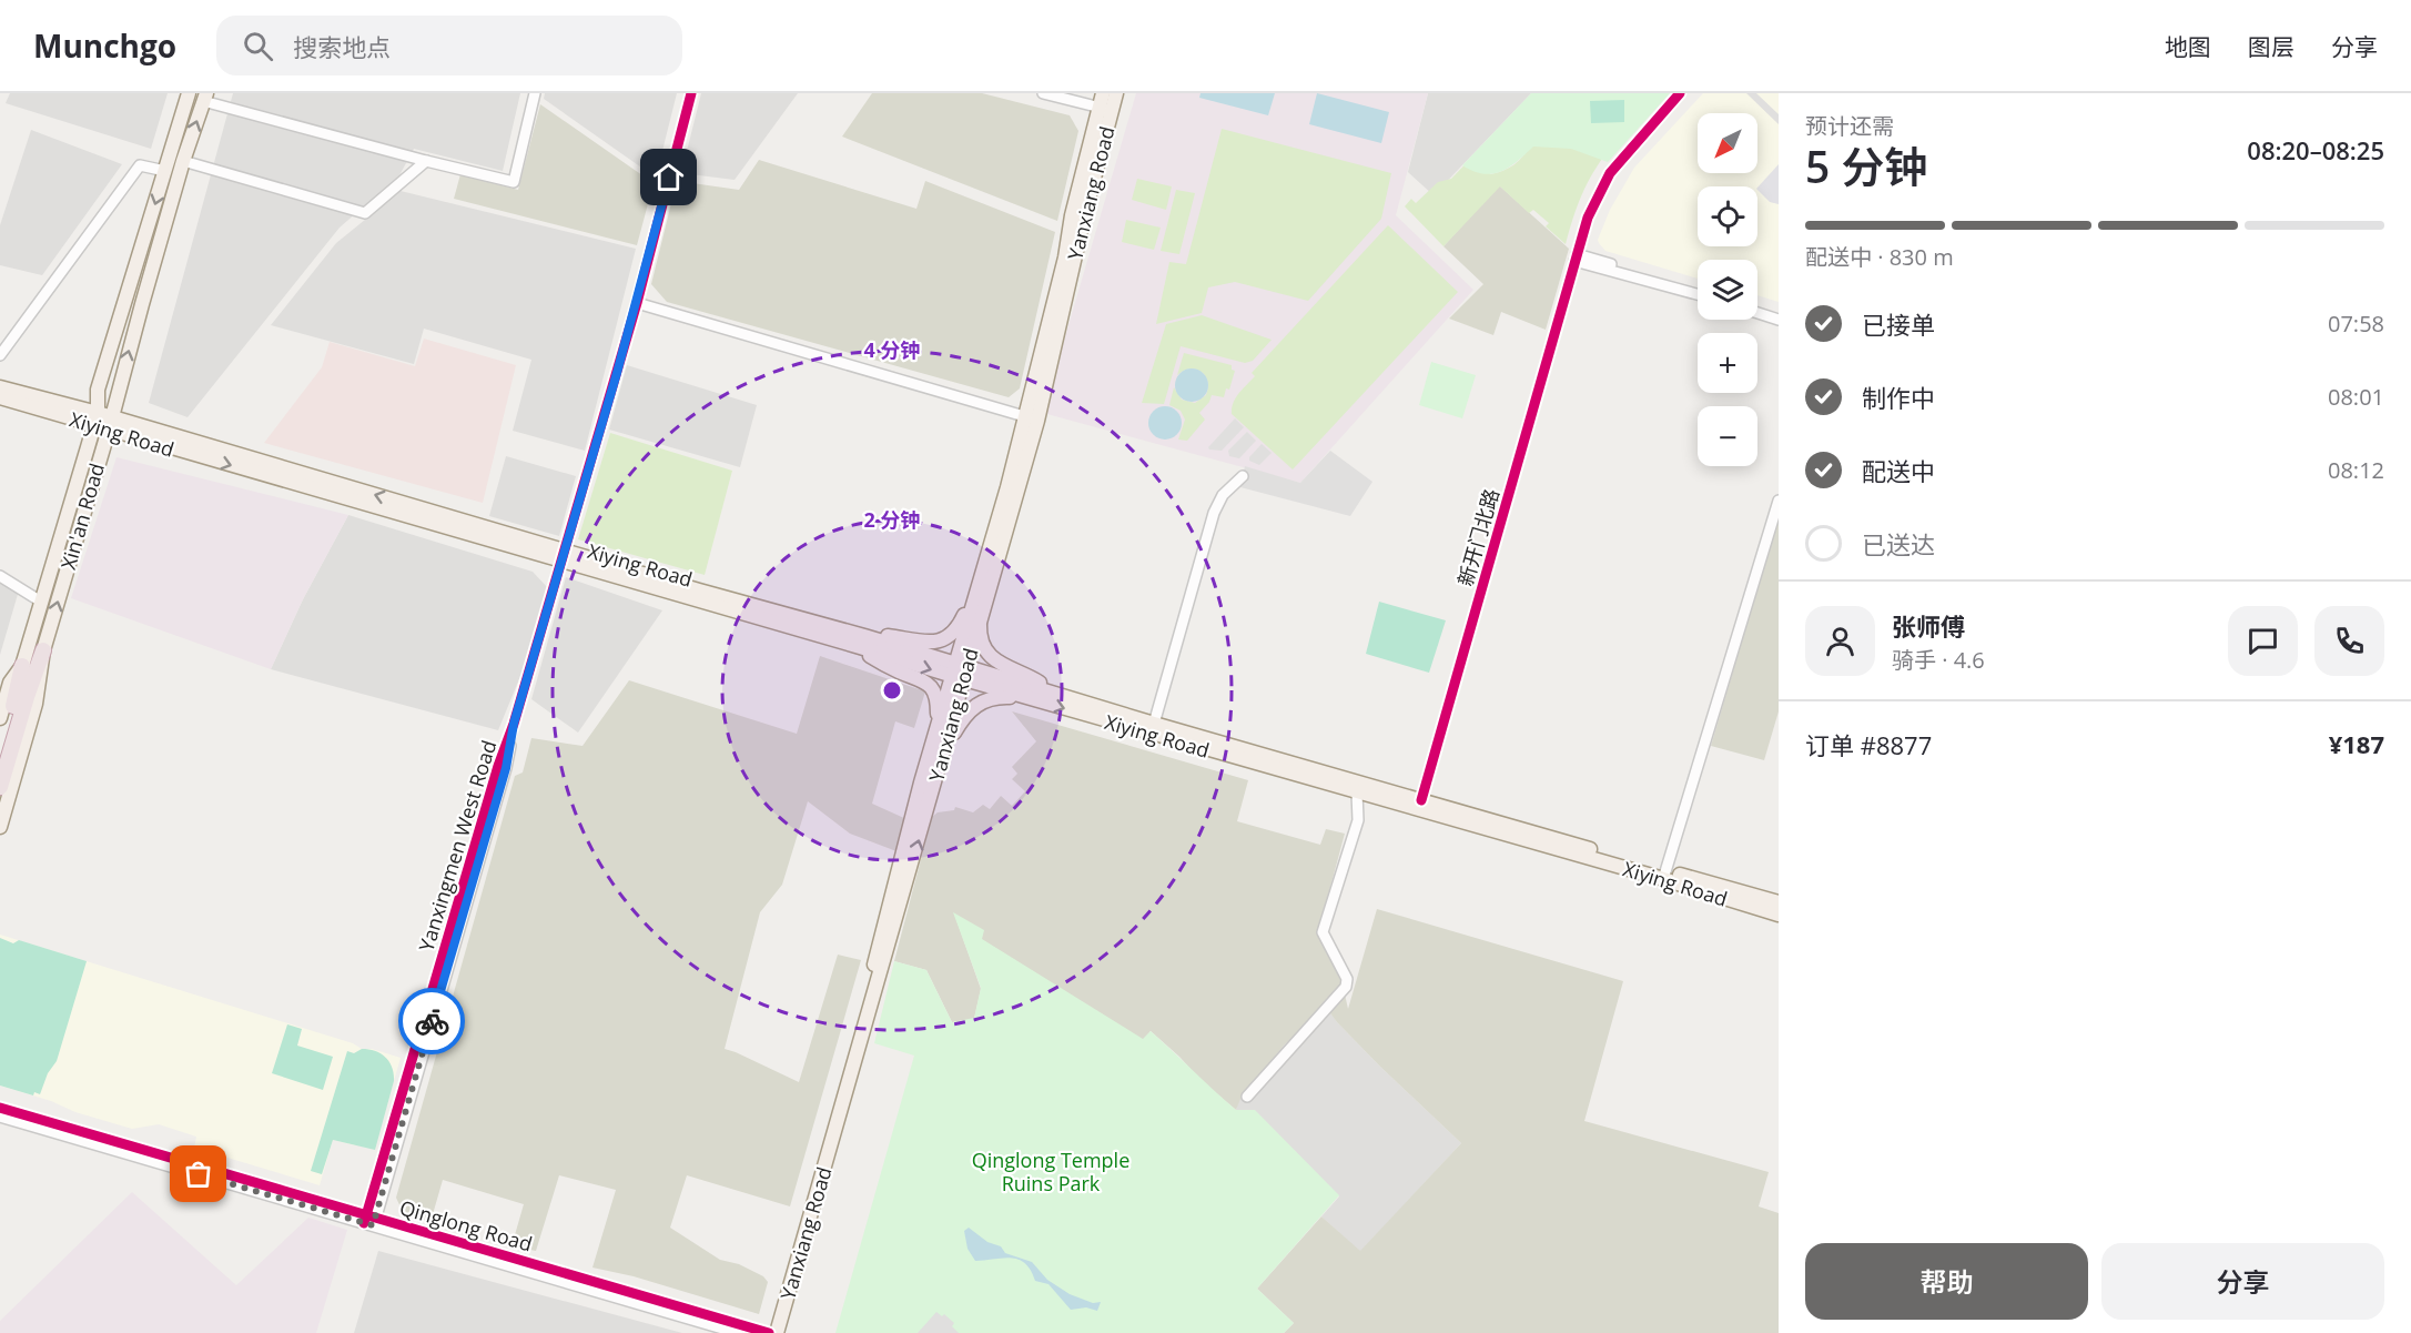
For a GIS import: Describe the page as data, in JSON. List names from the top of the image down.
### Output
{
  "streets": {
    "main road": ["Yanxiang Road", "Xiying Road", "Xin'an Road"],
    "street": ["新开门北路", "Yanxingmen West Road", "Qinglong Road"]
  },
  "crossings": [
    ["Yanxiang Road", "Xiying Road"],
    ["Yanxiang Road", "Qinglong Road"],
    ["Xiying Road", "Xin'an Road"],
    ["Xiying Road", "新开门北路"],
    ["Xiying Road", "Yanxingmen West Road"],
    ["Yanxingmen West Road", "Qinglong Road"]
  ],
  "parks": ["Qinglong Temple Ruins Park"],
  "north": "bottom left",
  "page": {
    "header": "Munchgo",
    "search": "搜索地点",
    "nav": ["地图", "图层", "分享"],
    "heading": ["5 分钟", "预计还需", "08:20–08:25"],
    "panel": [
      "张师傅",
      "骑手 · 4.6",
      "订单 #8877",
      "¥187"
    ],
    "map_buttons": ["+", "−"],
    "bar": "配送中 · 830 m",
    "list": [
      ["已接单", "07:58"],
      ["制作中", "08:01"],
      ["配送中", "08:12"],
      "已送达"
    ],
    "buttons": ["帮助", "分享"]
  },
  "rings": ["4 分钟", "2 分钟"]
}
